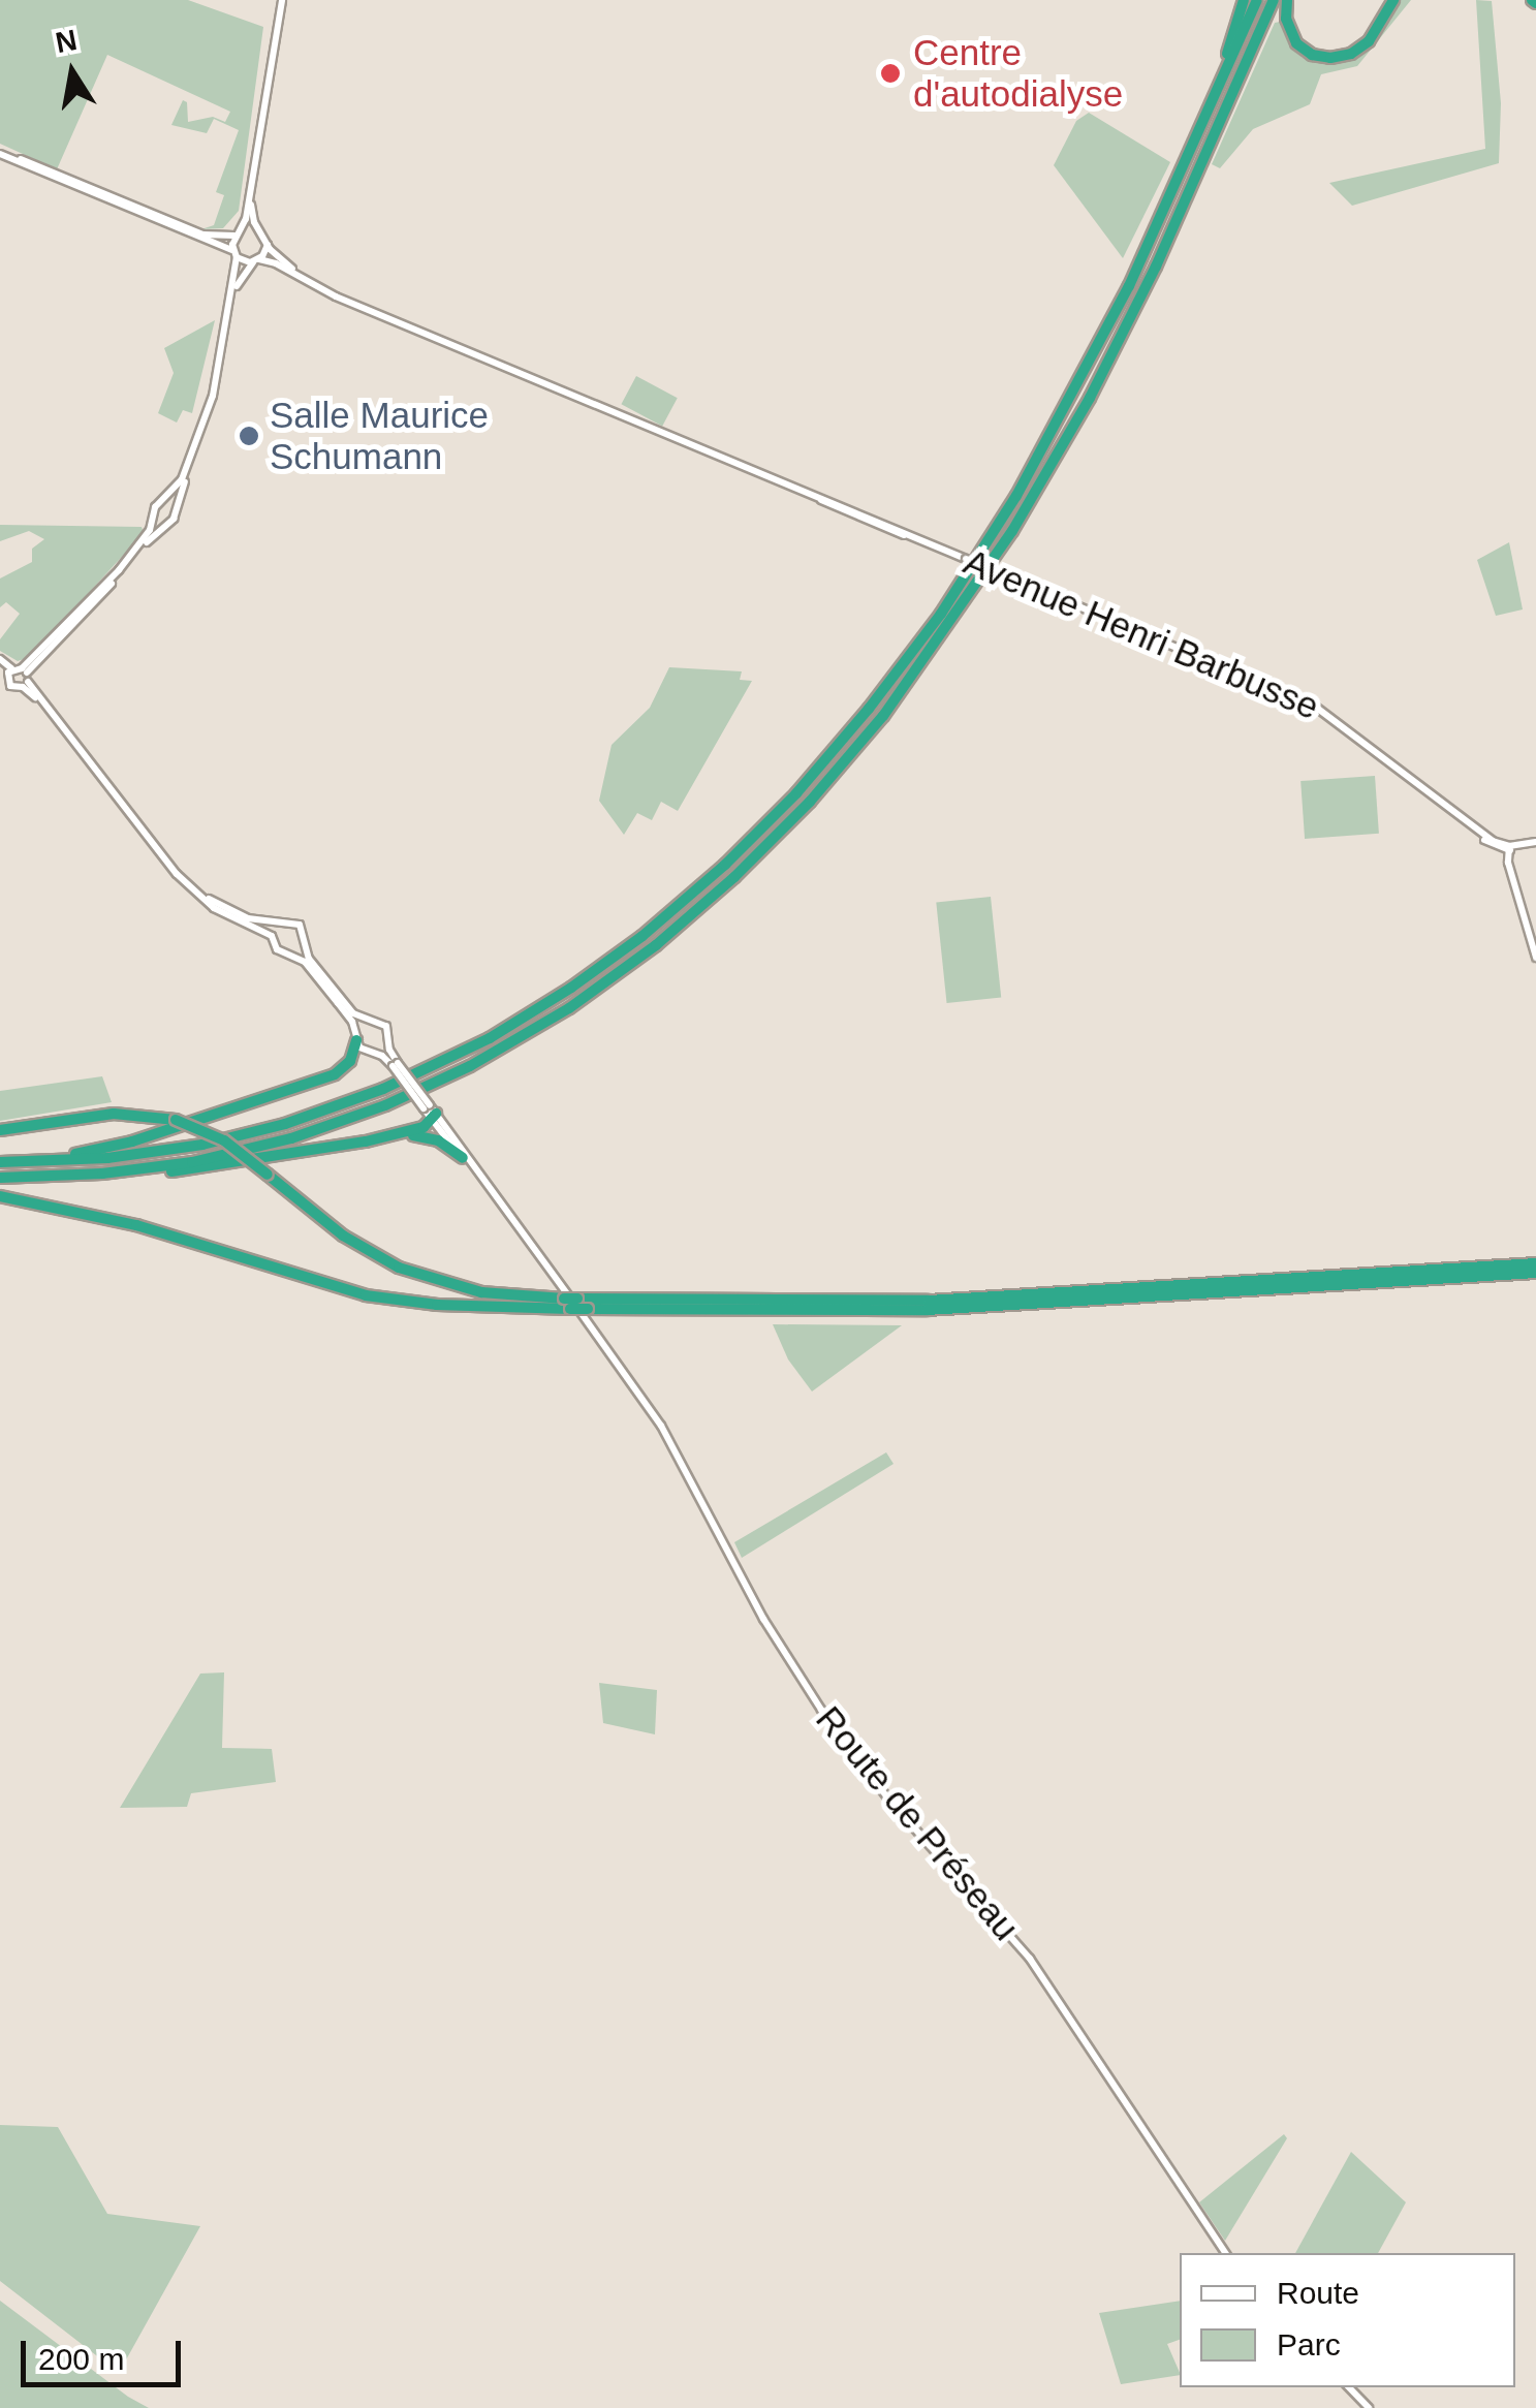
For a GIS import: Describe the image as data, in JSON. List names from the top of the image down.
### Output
{
  "streets": {
    "main road": ["Avenue Henri Barbusse", "Route de Préseau"]
  },
  "places": ["Centre d'autodialyse", "Salle Maurice Schumann"],
  "legend": ["Route", "Parc"],
  "scale_bar": "200 m",
  "north": "top"
}
